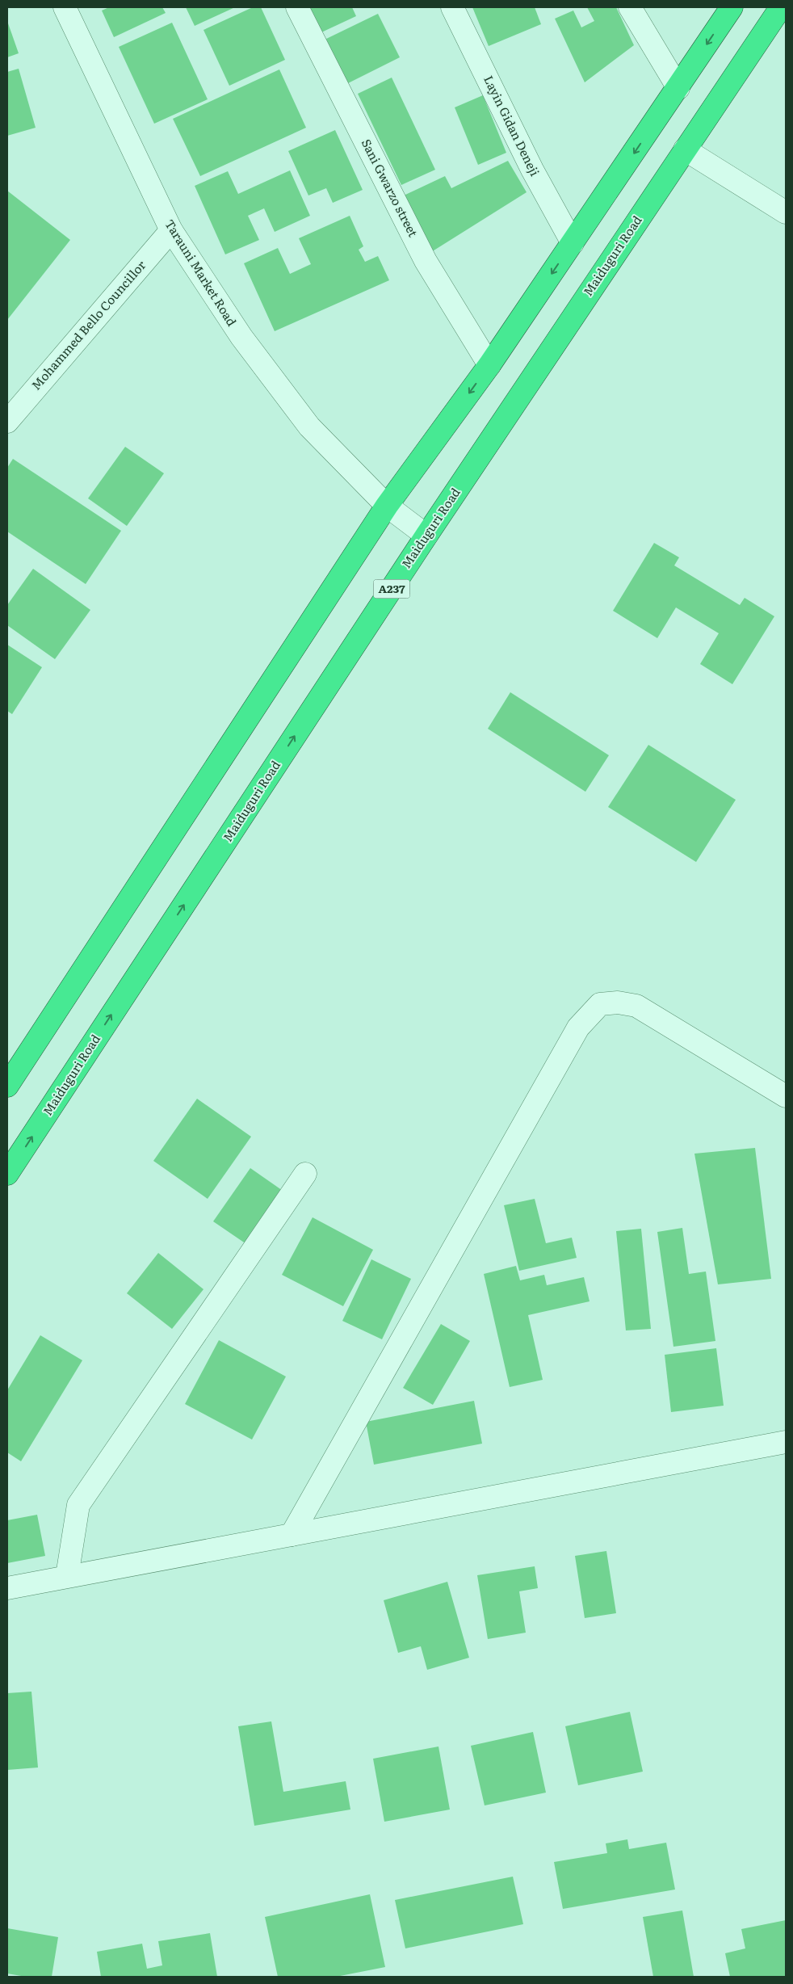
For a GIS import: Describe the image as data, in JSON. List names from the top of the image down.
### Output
{
  "streets": {
    "highway": ["Maiduguri Road", "A237"],
    "street": [
      "Layin Gidan Deneji",
      "Sani Gwarzo street",
      "Tarauni Market Road",
      "Mohammed Bello Councillor"
    ]
  },
  "crossings": [
    ["Maiduguri Road", "Tarauni Market Road"],
    ["Tarauni Market Road", "Mohammed Bello Councillor"]
  ]
}
